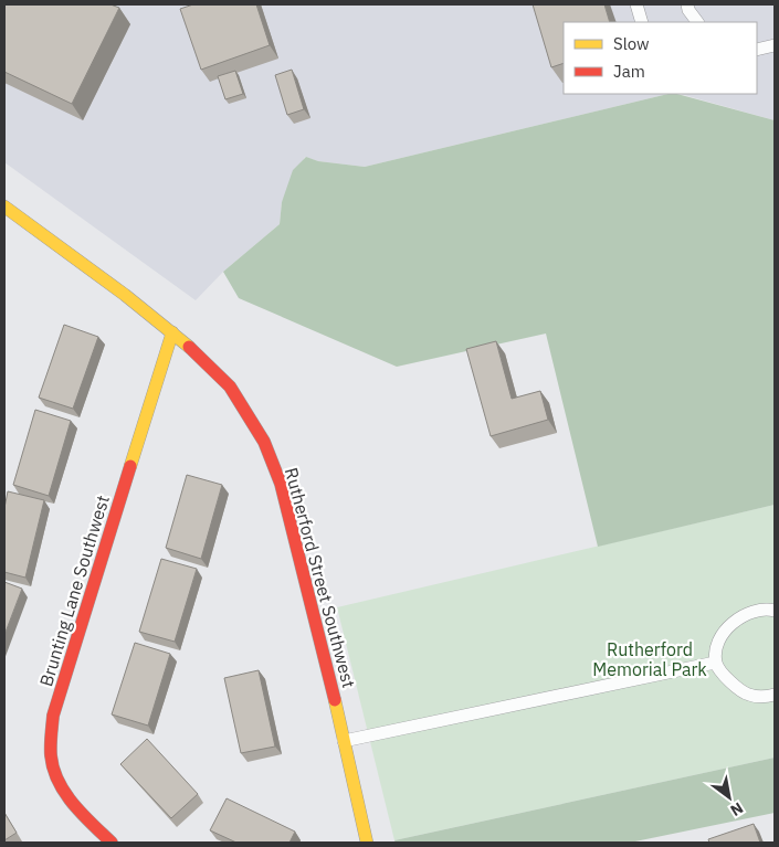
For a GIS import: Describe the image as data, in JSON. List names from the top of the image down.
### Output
{
  "streets": {
    "street": ["Rutherford Street Southwest", "Brunting Lane Southwest"]
  },
  "crossings": [
    ["Rutherford Street Southwest", "Brunting Lane Southwest"]
  ],
  "parks": ["Rutherford Memorial Park"],
  "legend": ["Slow", "Jam"],
  "north": "bottom right"
}
